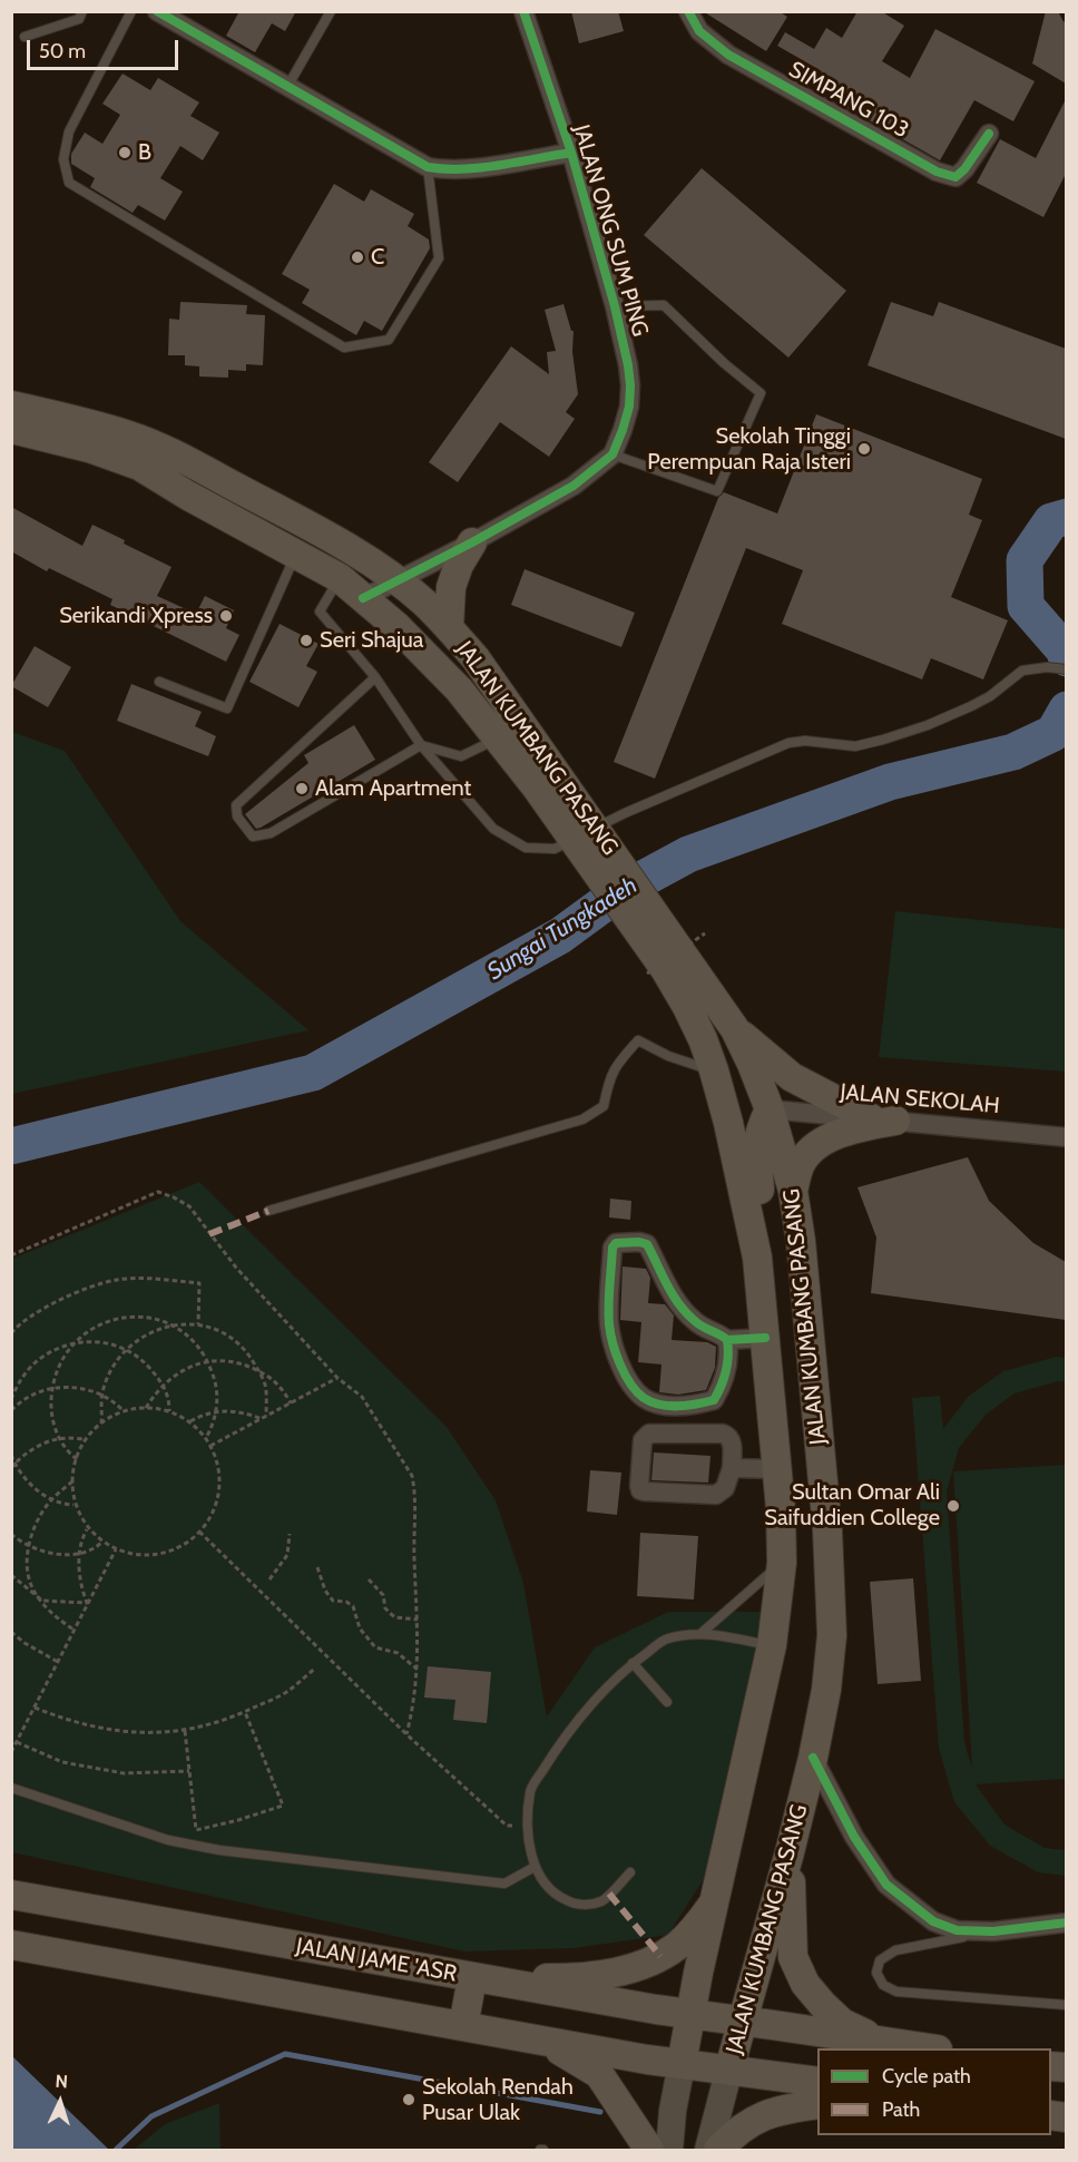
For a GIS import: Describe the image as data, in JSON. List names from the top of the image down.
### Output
{
  "streets": {
    "main road": ["JALAN KUMBANG PASANG", "JALAN JAME 'ASR"],
    "street": ["SIMPANG 103", "JALAN ONG SUM PING", "JALAN SEKOLAH"]
  },
  "crossings": [
    ["JALAN KUMBANG PASANG", "JALAN SEKOLAH"],
    ["JALAN KUMBANG PASANG", "JALAN JAME 'ASR"]
  ],
  "water": ["Sungai Tungkadeh"],
  "places": [
    "B",
    "C",
    "Sekolah Tinggi Perempuan Raja Isteri",
    "Serikandi Xpress",
    "Seri Shajua",
    "Alam Apartment",
    "Sultan Omar Ali Saifuddien College",
    "Sekolah Rendah Pusar Ulak"
  ],
  "legend": ["Cycle path", "Path"],
  "scale_bar": "50 m",
  "north": "top"
}
